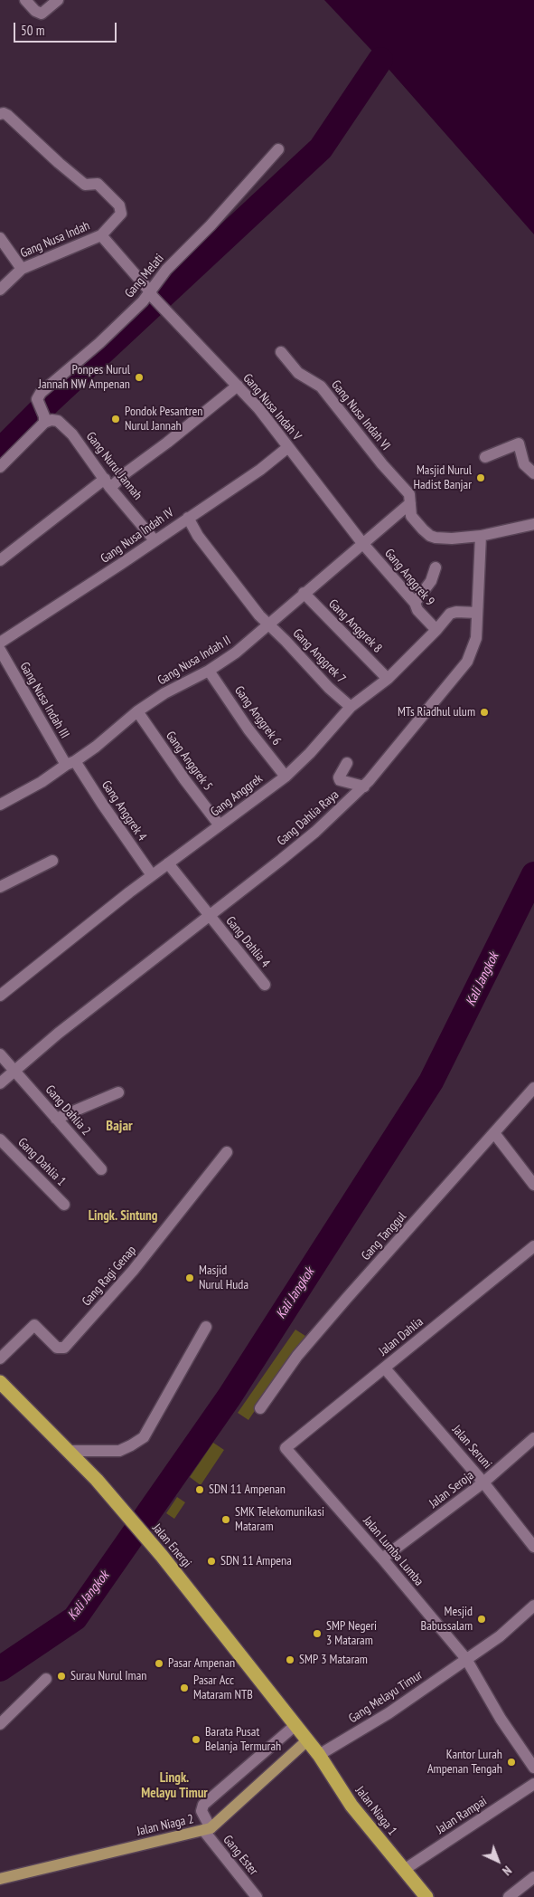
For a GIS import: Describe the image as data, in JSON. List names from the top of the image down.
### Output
{
  "streets": {
    "highway": ["Jalan Energi", "Jalan Niaga 1"],
    "main road": ["Jalan Niaga 2"],
    "street": [
      "Gang Nusa Indah",
      "Gang Melati",
      "Gang Nusa Indah V",
      "Gang Nusa Indah VI",
      "Gang Nurul Jannah",
      "Gang Nusa Indah IV",
      "Gang Anggrek 9",
      "Gang Anggrek 8",
      "Gang Anggrek 7",
      "Gang Nusa Indah II",
      "Gang Nusa Indah III",
      "Gang Anggrek 6",
      "Gang Anggrek 5",
      "Gang Anggrek",
      "Gang Anggrek 4",
      "Gang Dahlia Raya",
      "Gang Dahlia 4",
      "Gang Dahlia 2",
      "Gang Dahlia 1",
      "Gang Tanggul",
      "Gang Ragi Genap",
      "Jalan Dahlia",
      "Jalan Seruni",
      "Jalan Seroja",
      "Jalan Lumba Lumba",
      "Gang Melayu Timur",
      "Jalan Rampai",
      "Gang Ester"
    ]
  },
  "crossings": [
    ["Gang Nusa Indah", "Gang Nusa Indah V"],
    ["Gang Melati", "Gang Nusa Indah V"],
    ["Gang Melati", "Gang Nurul Jannah"],
    ["Gang Nusa Indah V", "Gang Nusa Indah IV"],
    ["Gang Nusa Indah V", "Gang Anggrek 9"],
    ["Gang Nusa Indah V", "Gang Nusa Indah II"],
    ["Gang Nusa Indah VI", "Gang Nusa Indah II"],
    ["Gang Nusa Indah VI", "Gang Dahlia Raya"],
    ["Gang Nurul Jannah", "Gang Nusa Indah IV"],
    ["Gang Nusa Indah IV", "Gang Anggrek 7"],
    ["Gang Anggrek 9", "Gang Nusa Indah II"],
    ["Gang Anggrek 9", "Gang Anggrek"],
    ["Gang Anggrek 8", "Gang Nusa Indah II"],
    ["Gang Anggrek 8", "Gang Anggrek"],
    ["Gang Anggrek 7", "Gang Nusa Indah II"],
    ["Gang Anggrek 7", "Gang Anggrek"],
    ["Gang Nusa Indah II", "Gang Nusa Indah III"],
    ["Gang Nusa Indah II", "Gang Anggrek 6"],
    ["Gang Nusa Indah II", "Gang Anggrek 5"],
    ["Gang Nusa Indah II", "Gang Anggrek 4"],
    ["Gang Nusa Indah III", "Gang Anggrek 4"],
    ["Gang Anggrek 6", "Gang Anggrek"],
    ["Gang Anggrek 5", "Gang Anggrek"],
    ["Gang Anggrek", "Gang Anggrek 4"],
    ["Gang Anggrek", "Gang Dahlia Raya"],
    ["Gang Anggrek", "Gang Dahlia 4"],
    ["Gang Dahlia Raya", "Gang Dahlia 4"],
    ["Gang Dahlia Raya", "Gang Dahlia 2"],
    ["Jalan Dahlia", "Jalan Seruni"],
    ["Jalan Dahlia", "Jalan Lumba Lumba"],
    ["Jalan Seruni", "Jalan Seroja"],
    ["Jalan Seroja", "Jalan Lumba Lumba"],
    ["Jalan Energi", "Jalan Niaga 1"],
    ["Jalan Energi", "Jalan Niaga 2"],
    ["Jalan Energi", "Gang Ester"],
    ["Jalan Lumba Lumba", "Gang Melayu Timur"],
    ["Gang Melayu Timur", "Jalan Niaga 1"],
    ["Jalan Niaga 1", "Jalan Rampai"],
    ["Jalan Niaga 1", "Jalan Niaga 2"],
    ["Jalan Niaga 2", "Gang Ester"]
  ],
  "districts": ["Bajar", "Lingk. Sintung", "Lingk. Melayu Timur"],
  "water": ["Kali Jangkok"],
  "places": [
    "Ponpes Nurul Jannah NW Ampenan",
    "Pondok Pesantren Nurul Jannah",
    "Masjid Nurul Hadist Banjar",
    "MTs Riadhul ulum",
    "Masjid Nurul Huda",
    "SDN 11 Ampenan",
    "SMK Telekomunikasi Mataram",
    "SDN 11 Ampena",
    "Mesjid Babussalam",
    "SMP Negeri 3 Mataram",
    "SMP 3 Mataram",
    "Pasar Ampenan",
    "Surau Nurul Iman",
    "Pasar Acc Mataram NTB",
    "Barata Pusat Belanja Termurah",
    "Kantor Lurah Ampenan Tengah"
  ],
  "scale_bar": "50 m",
  "north": "bottom right"
}
